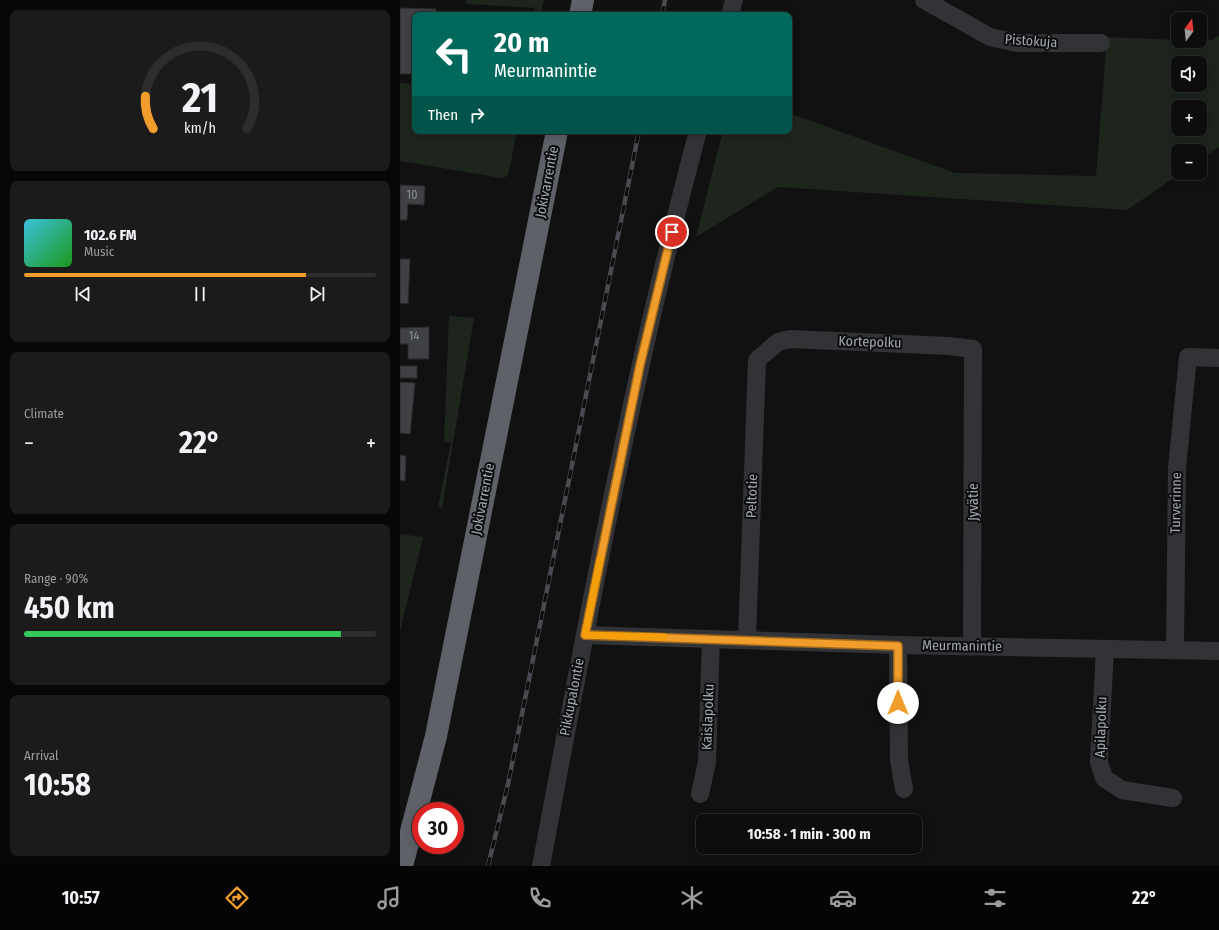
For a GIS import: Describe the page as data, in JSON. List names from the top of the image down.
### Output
{
  "streets": {
    "highway": ["Jokivarrentie"],
    "street": [
      "Pistokuja",
      "Kortepolku",
      "Peltotie",
      "Jyvätie",
      "Turverinne",
      "Meurmanintie",
      "Pikkupalontie",
      "Kaislapolku",
      "Apilapolku"
    ]
  },
  "crossings": [
    ["Kortepolku", "Peltotie"],
    ["Kortepolku", "Jyvätie"],
    ["Peltotie", "Meurmanintie"],
    ["Jyvätie", "Meurmanintie"],
    ["Turverinne", "Meurmanintie"],
    ["Meurmanintie", "Pikkupalontie"],
    ["Meurmanintie", "Kaislapolku"],
    ["Meurmanintie", "Apilapolku"]
  ],
  "house_numbers": ["10", "14"],
  "north": "top",
  "page": {
    "map_buttons": ["+", "−"],
    "turn": ["20 m", "Meurmanintie"],
    "then": "Then",
    "song": ["102.6 FM", "Music"],
    "tile": [
      "Climate",
      ["Range · 90%", "450 km"],
      ["Arrival", "10:58"]
    ],
    "heat": ["−", "22°", "+"],
    "limit": "30",
    "trip": "10:58 · 1 min · 300 m",
    "tabs": ["10:57", "22°"],
    "gauge": ["21", "km/h"]
  }
}
